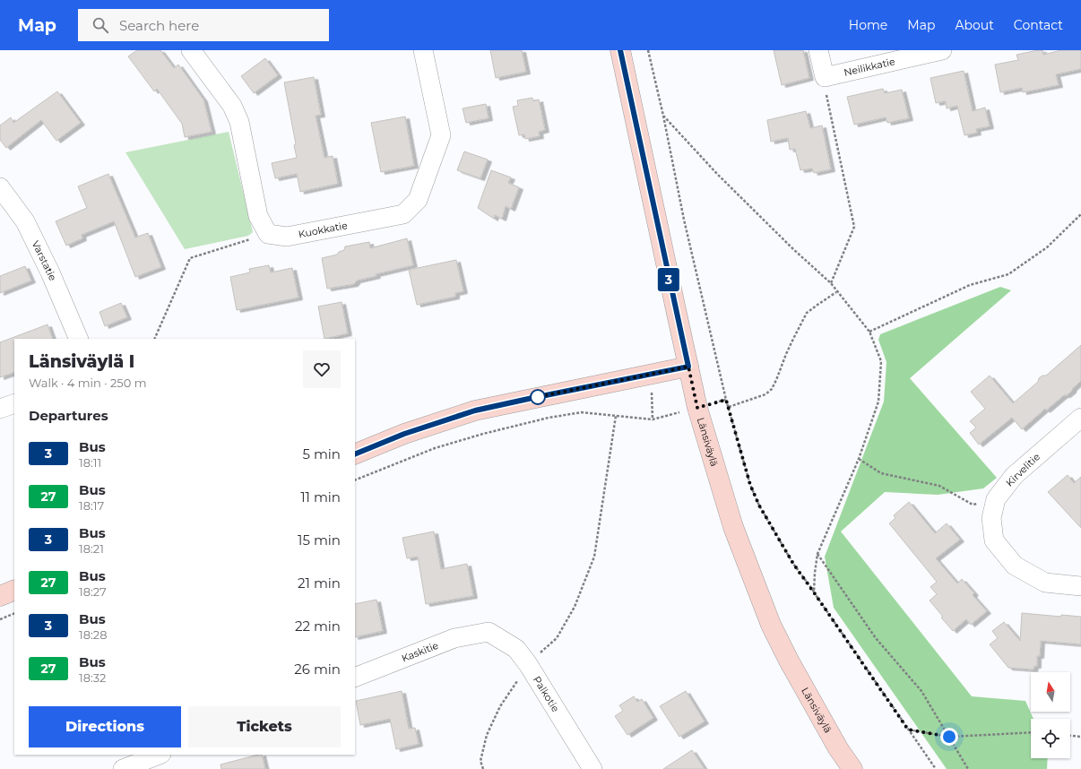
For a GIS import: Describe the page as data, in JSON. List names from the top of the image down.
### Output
{
  "streets": {
    "main road": ["Länsiväylä"],
    "street": [
      "Neilikkatie",
      "Kuokkatie",
      "Varstatie",
      "Kirvelitie",
      "Kaskitie",
      "Palkotie"
    ]
  },
  "crossings": [
    ["Kaskitie", "Palkotie"]
  ],
  "lines": ["bus line 3"],
  "north": "top",
  "page": {
    "header": "Map",
    "search": "Search here",
    "nav": [
      "Home",
      "Map",
      "About",
      "Contact"
    ],
    "on_map": "3",
    "heading": [
      ["Länsiväylä I", "Walk · 4 min · 250 m"],
      "Departures"
    ],
    "list": [
      {
        "mark": "3",
        "name": "Bus",
        "note": "18:11",
        "value": "5 min"
      },
      {
        "mark": "27",
        "name": "Bus",
        "note": "18:17",
        "value": "11 min"
      },
      {
        "mark": "3",
        "name": "Bus",
        "note": "18:21",
        "value": "15 min"
      },
      {
        "mark": "27",
        "name": "Bus",
        "note": "18:27",
        "value": "21 min"
      },
      {
        "mark": "3",
        "name": "Bus",
        "note": "18:28",
        "value": "22 min"
      },
      {
        "mark": "27",
        "name": "Bus",
        "note": "18:32",
        "value": "26 min"
      }
    ],
    "buttons": ["Directions", "Tickets"]
  }
}
